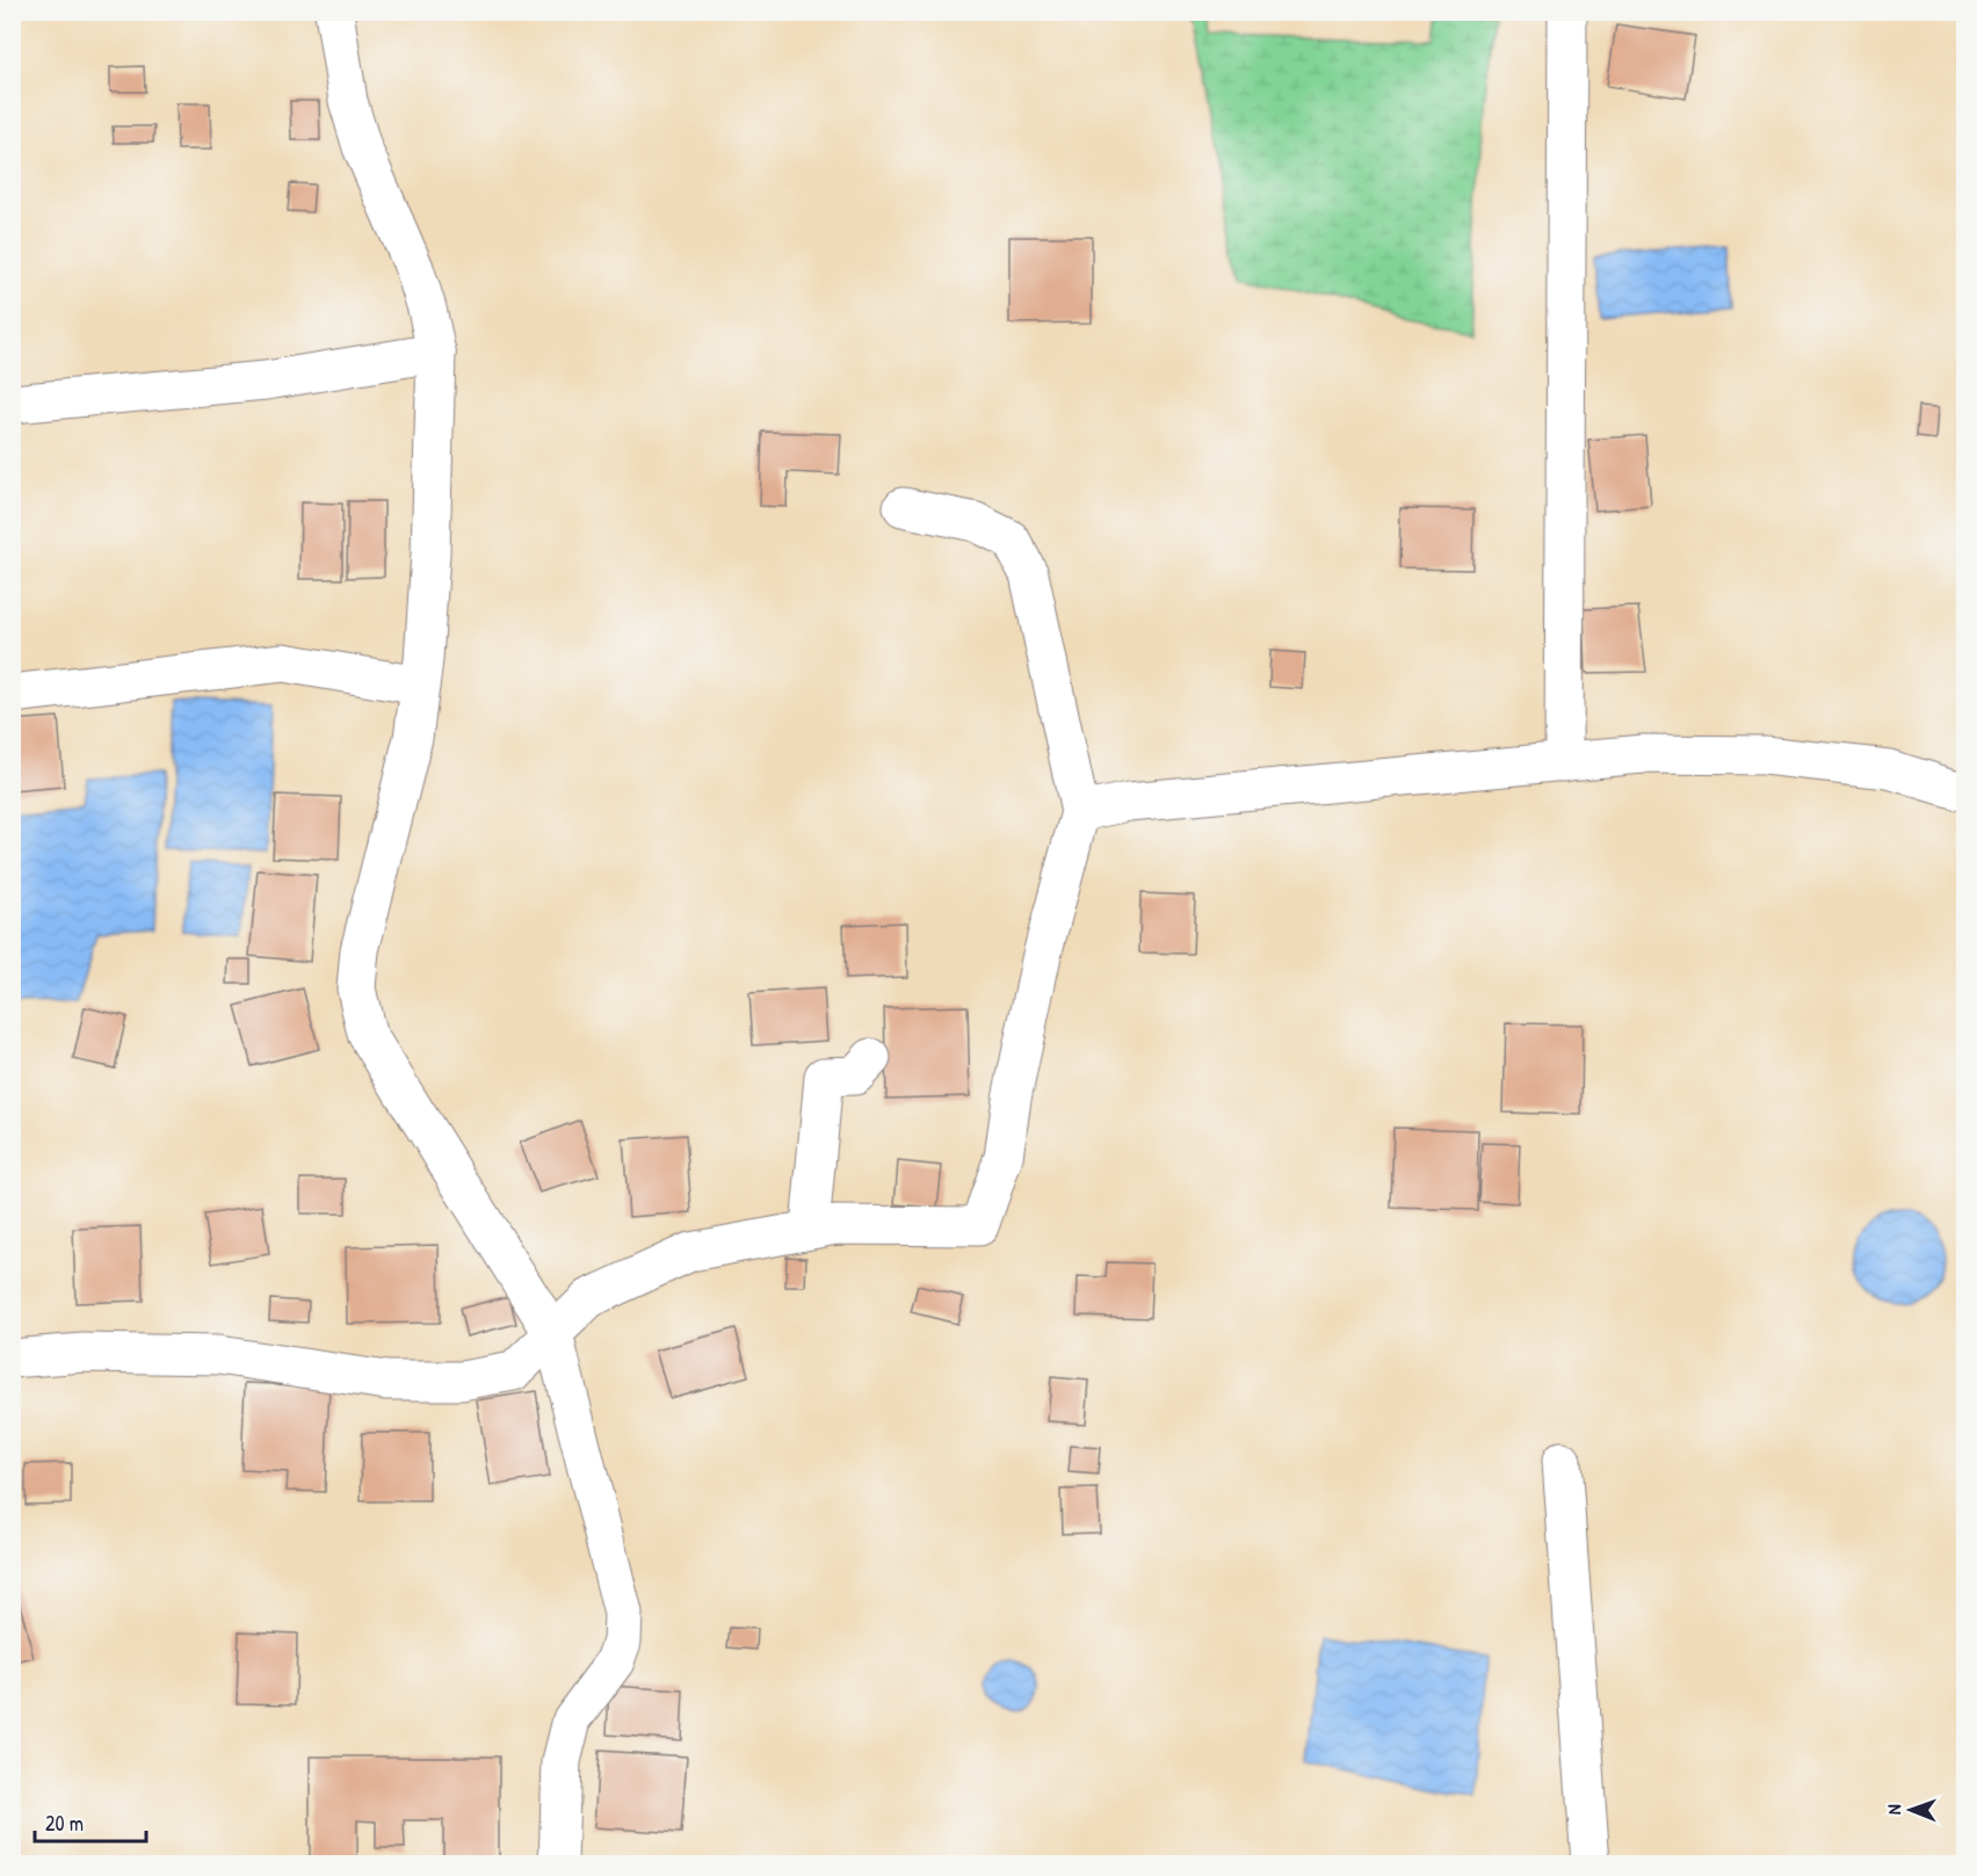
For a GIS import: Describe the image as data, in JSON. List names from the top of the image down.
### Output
{
  "scale_bar": "20 m",
  "north": "left"
}
